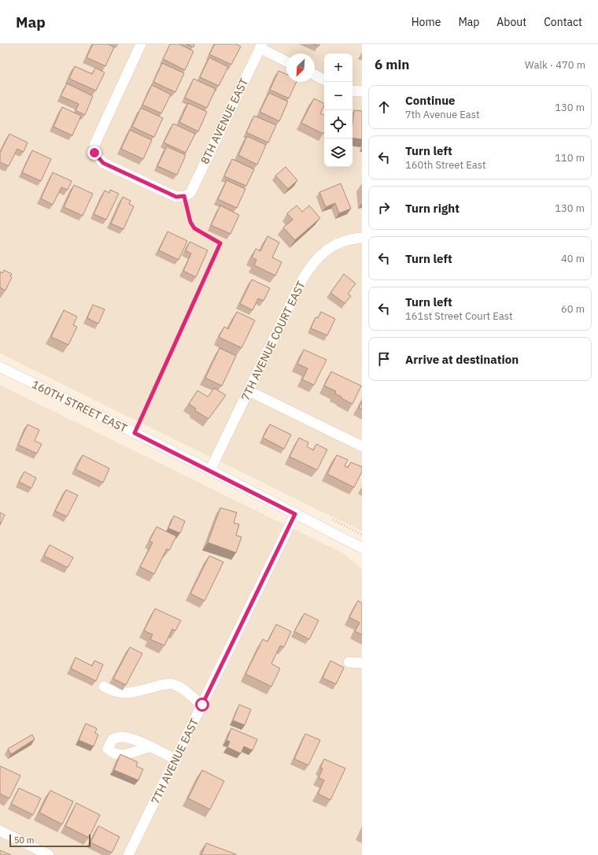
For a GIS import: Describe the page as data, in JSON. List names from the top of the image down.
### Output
{
  "streets": {
    "street": [
      "8TH AVENUE EAST",
      "7TH AVENUE COURT EAST",
      "160TH STREET EAST",
      "7TH AVENUE EAST"
    ]
  },
  "crossings": [
    ["7TH AVENUE COURT EAST", "160TH STREET EAST"],
    ["160TH STREET EAST", "7TH AVENUE EAST"]
  ],
  "scale_bar": "50 m",
  "north": "bottom left",
  "page": {
    "header": "Map",
    "nav": [
      "Home",
      "Map",
      "About",
      "Contact"
    ],
    "heading": ["6 min", "Walk · 470 m"],
    "map_buttons": ["+", "−"],
    "list": [
      ["Continue", "7th Avenue East", "130 m"],
      ["Turn left", "160th Street East", "110 m"],
      ["Turn right", "130 m"],
      ["Turn left", "40 m"],
      ["Turn left", "161st Street Court East", "60 m"],
      "Arrive at destination"
    ],
    "scale": "50 m"
  }
}
